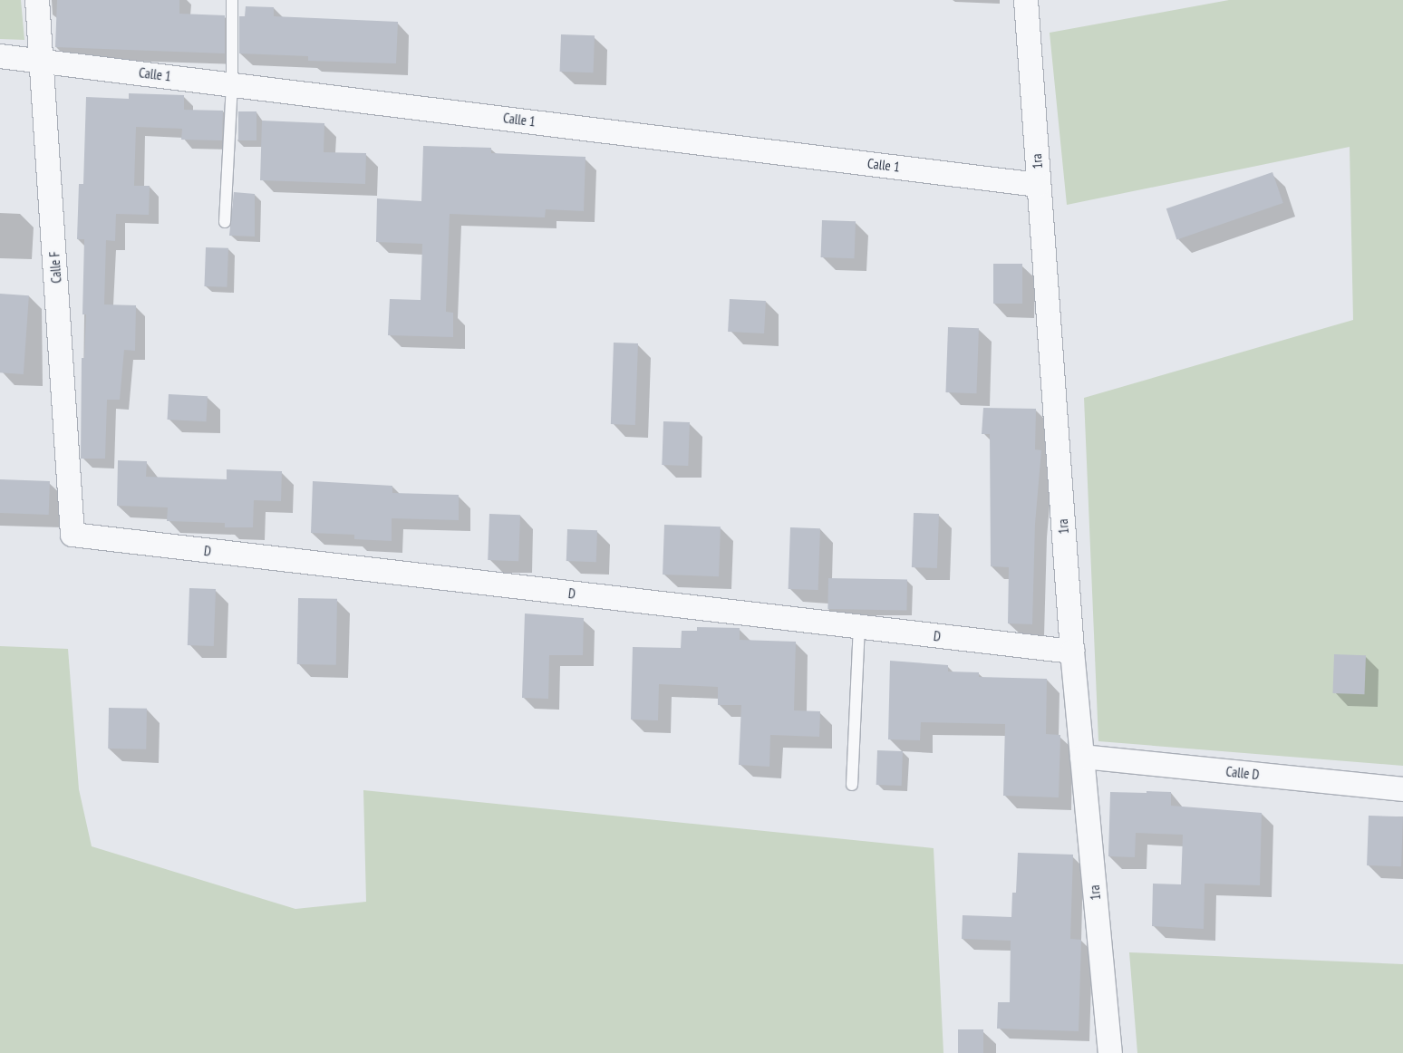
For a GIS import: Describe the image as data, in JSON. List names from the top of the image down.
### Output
{
  "streets": {
    "street": [
      "Calle 1",
      "1ra",
      "Calle F",
      "D",
      "Calle D"
    ]
  },
  "crossings": [
    ["Calle 1", "1ra"],
    ["Calle 1", "Calle F"],
    ["1ra", "D"],
    ["1ra", "Calle D"],
    ["Calle F", "D"]
  ]
}
